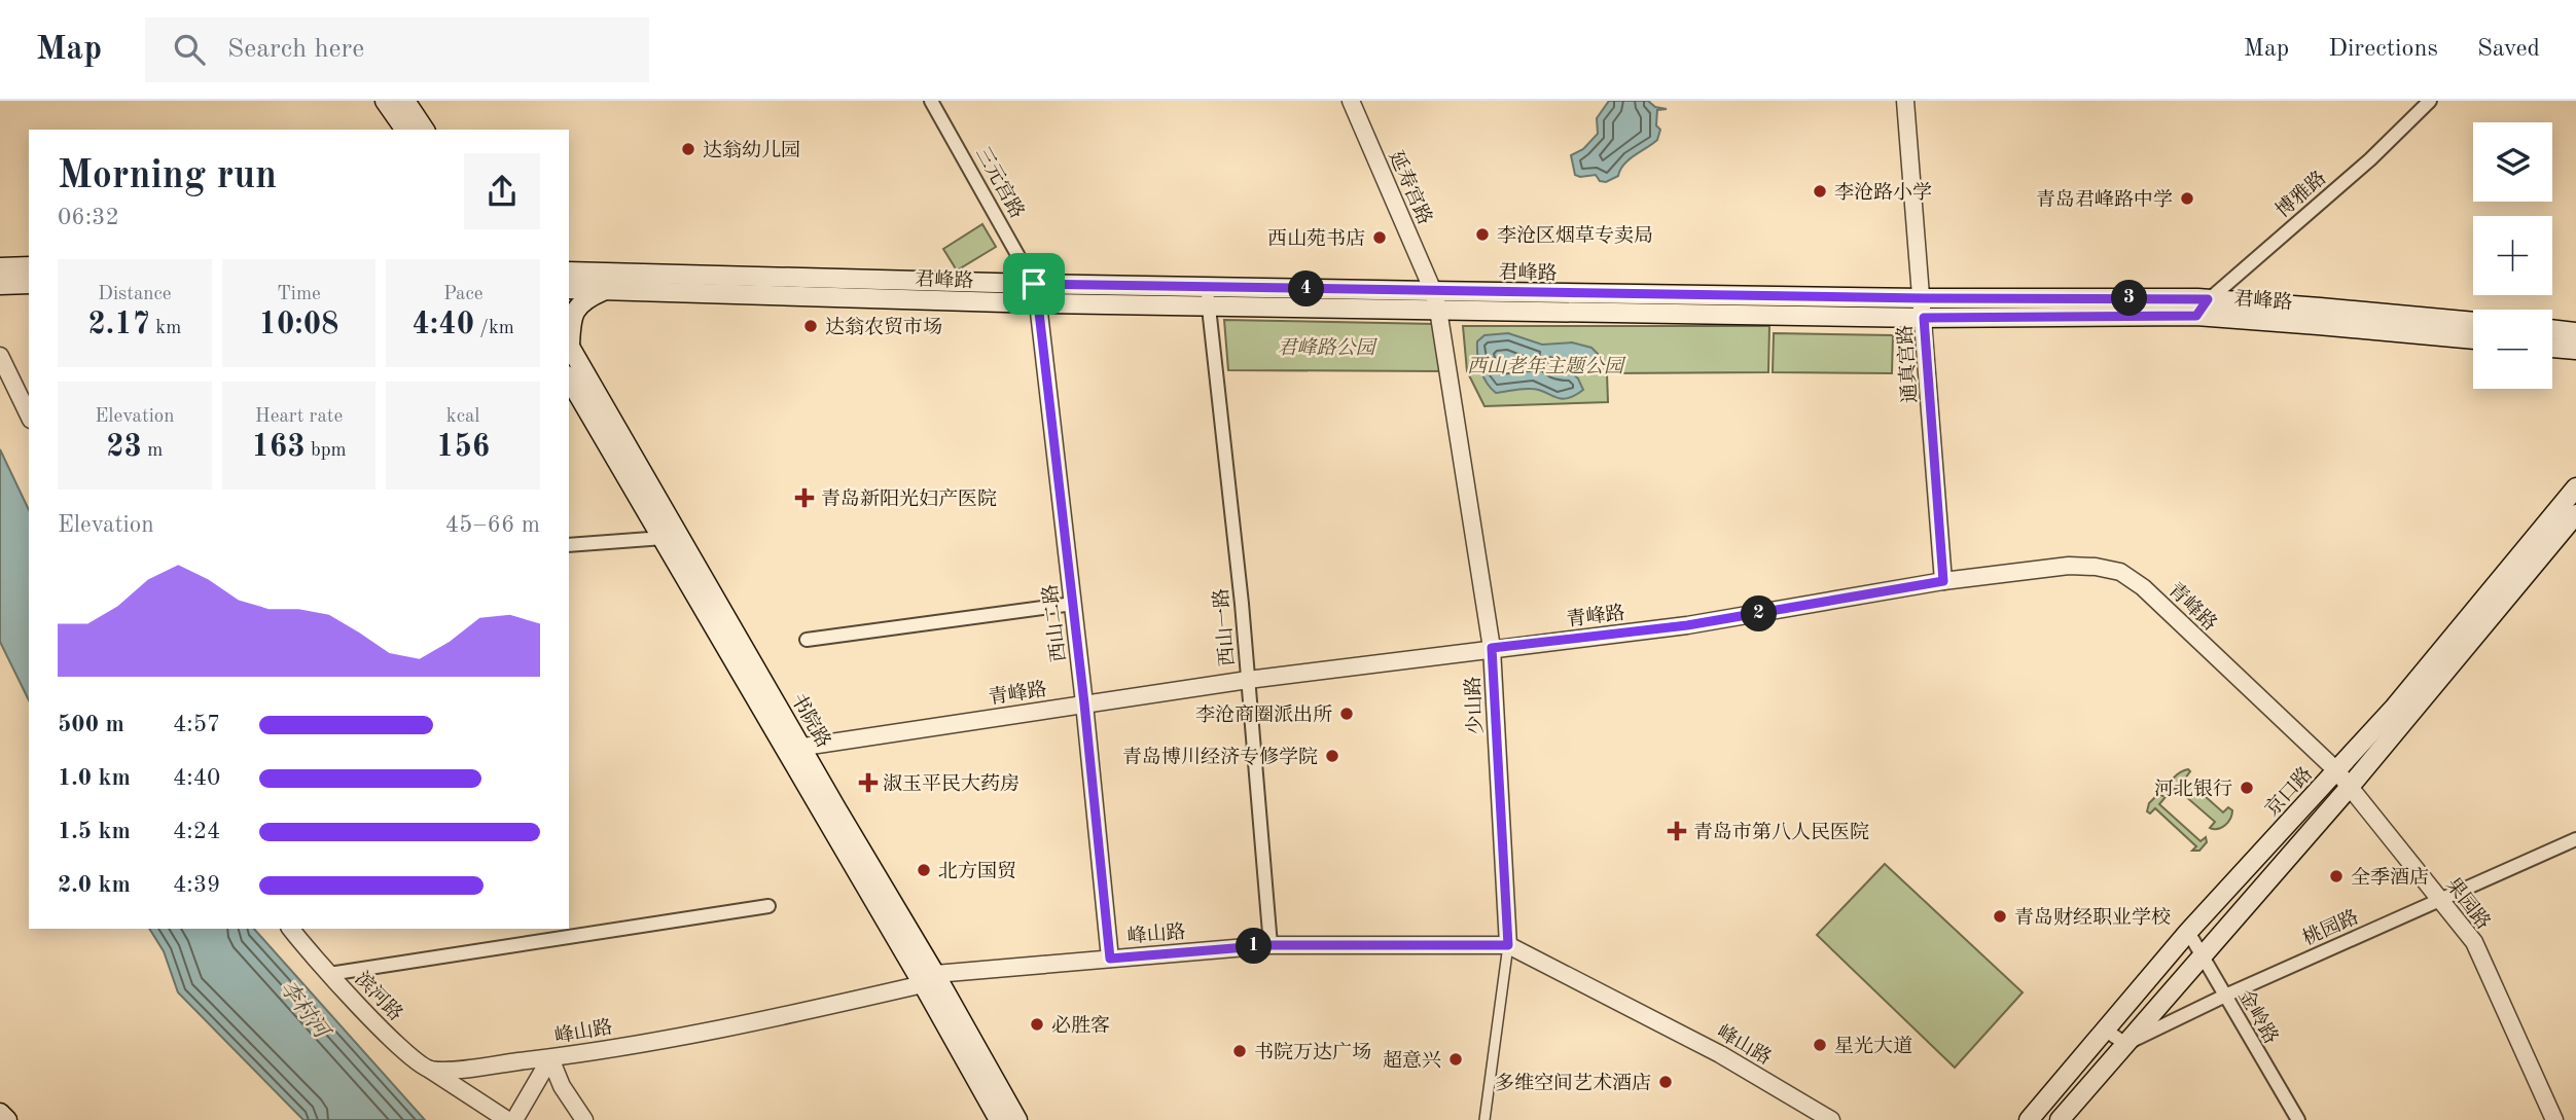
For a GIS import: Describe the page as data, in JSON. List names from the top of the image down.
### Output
{
  "streets": {
    "main road": ["君峰路", "书院路", "京口路"],
    "street": [
      "三元宫路",
      "延寿宫路",
      "博雅路",
      "通真宫路",
      "青峰路",
      "西山二路",
      "西山一路",
      "少山路",
      "果园路",
      "桃园路",
      "峰山路",
      "滨河路",
      "金岭路"
    ]
  },
  "crossings": [
    ["三元宫路", "君峰路"],
    ["三元宫路", "西山二路"],
    ["延寿宫路", "君峰路"],
    ["延寿宫路", "少山路"],
    ["博雅路", "君峰路"],
    ["君峰路", "通真宫路"],
    ["君峰路", "西山二路"],
    ["君峰路", "西山一路"],
    ["君峰路", "少山路"],
    ["通真宫路", "青峰路"],
    ["青峰路", "西山二路"],
    ["青峰路", "西山一路"],
    ["青峰路", "少山路"],
    ["青峰路", "书院路"],
    ["青峰路", "京口路"],
    ["青峰路", "果园路"],
    ["西山二路", "峰山路"],
    ["西山一路", "峰山路"],
    ["少山路", "峰山路"],
    ["书院路", "峰山路"],
    ["京口路", "果园路"],
    ["京口路", "金岭路"],
    ["果园路", "桃园路"],
    ["桃园路", "金岭路"],
    ["峰山路", "滨河路"]
  ],
  "water": ["李村河"],
  "parks": ["君峰路公园", "西山老年主题公园"],
  "places": {
    "other": [
      "达翁幼儿园",
      "李沧路小学",
      "青岛君峰路中学",
      "李沧区烟草专卖局",
      "西山苑书店",
      "达翁农贸市场",
      "李沧商圈派出所",
      "青岛博川经济专修学院",
      "河北银行",
      "北方国贸",
      "全季酒店",
      "青岛财经职业学校",
      "必胜客",
      "星光大道",
      "书院万达广场",
      "超意兴",
      "多维空间艺术酒店"
    ],
    "health": ["青岛新阳光妇产医院", "淑玉平民大药房", "青岛市第八人民医院"]
  },
  "page": {
    "header": "Map",
    "search": "Search here",
    "nav": ["Map", "Directions", "Saved"],
    "map_buttons": ["+", "−"],
    "heading": ["Morning run", "06:32"],
    "stats": [
      ["Distance", "2.17 km"],
      ["Time", "10:08"],
      ["Pace", "4:40 /km"],
      ["Elevation", "23 m"],
      ["Heart rate", "163 bpm"],
      ["kcal", "156"]
    ],
    "pins": [
      "4",
      "3",
      "2",
      "1"
    ],
    "chart": ["Elevation", "45–66 m"],
    "list": [
      {
        "name": "500 m",
        "note": "4:57"
      },
      {
        "name": "1.0 km",
        "note": "4:40"
      },
      {
        "name": "1.5 km",
        "note": "4:24"
      },
      {
        "name": "2.0 km",
        "note": "4:39"
      }
    ]
  }
}
